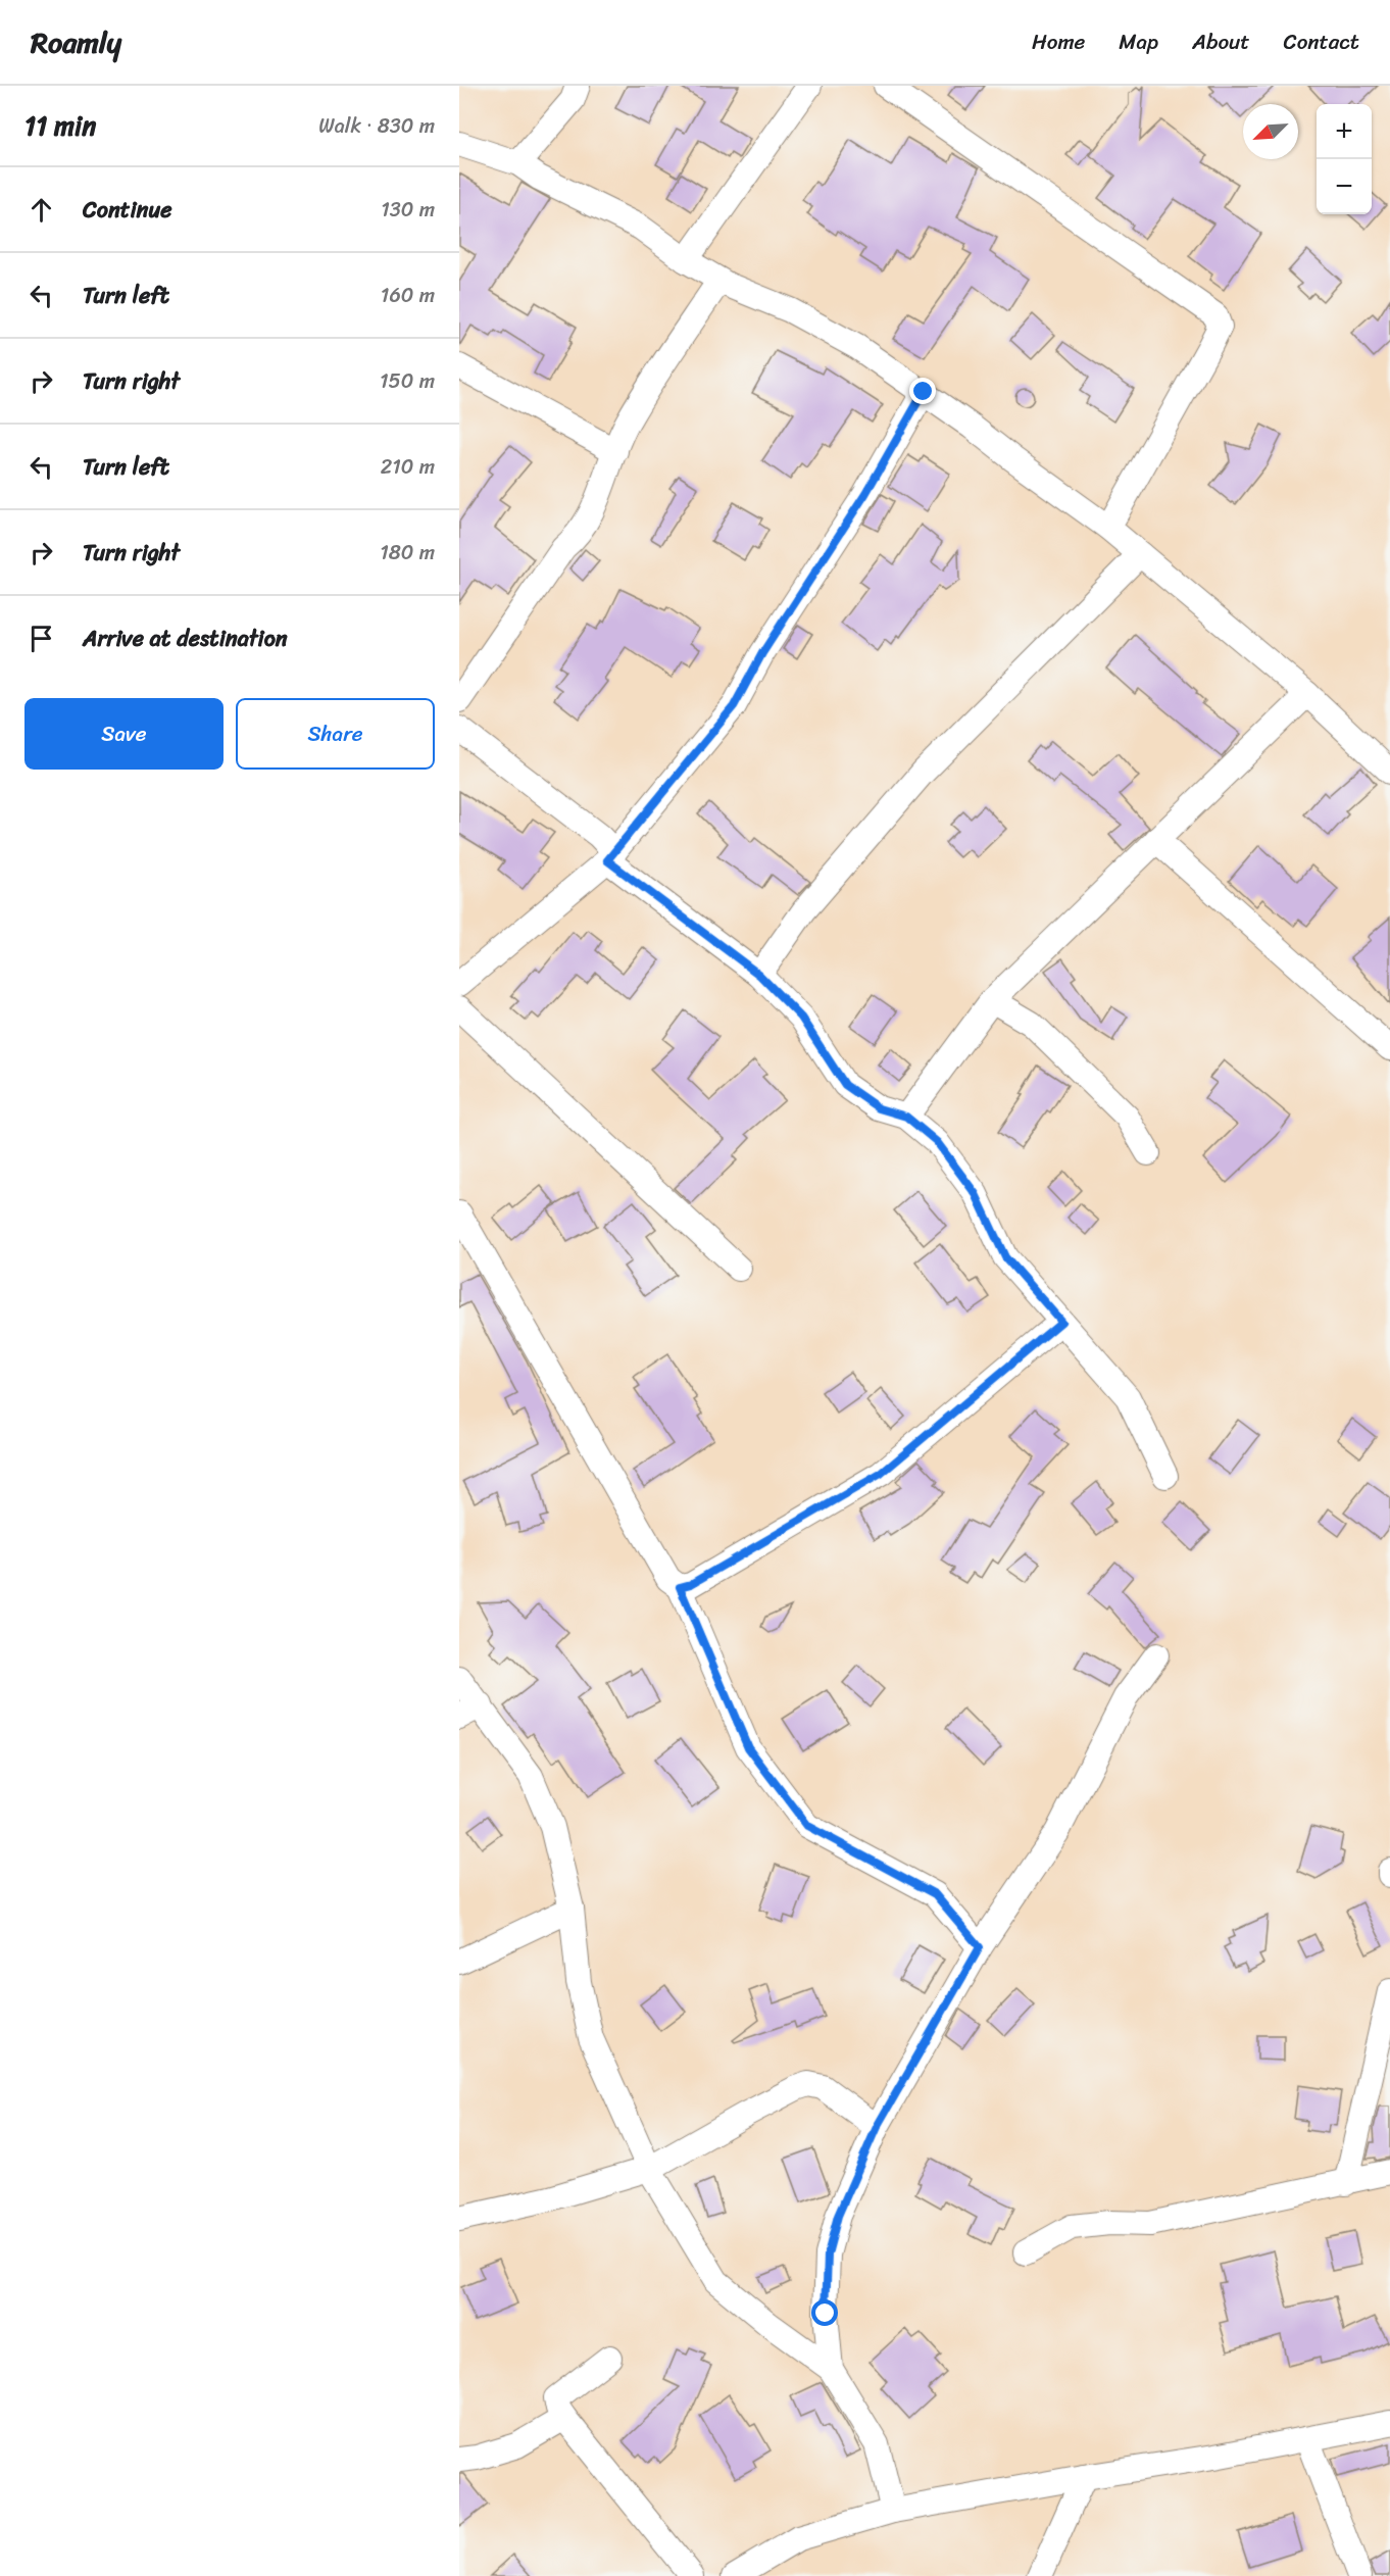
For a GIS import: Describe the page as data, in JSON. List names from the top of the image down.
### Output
{
  "north": "bottom left",
  "page": {
    "header": "Roamly",
    "nav": [
      "Home",
      "Map",
      "About",
      "Contact"
    ],
    "heading": ["11 min", "Walk · 830 m"],
    "map_buttons": ["+", "−"],
    "list": [
      ["Continue", "130 m"],
      ["Turn left", "160 m"],
      ["Turn right", "150 m"],
      ["Turn left", "210 m"],
      ["Turn right", "180 m"],
      "Arrive at destination"
    ],
    "buttons": ["Save", "Share"]
  }
}
